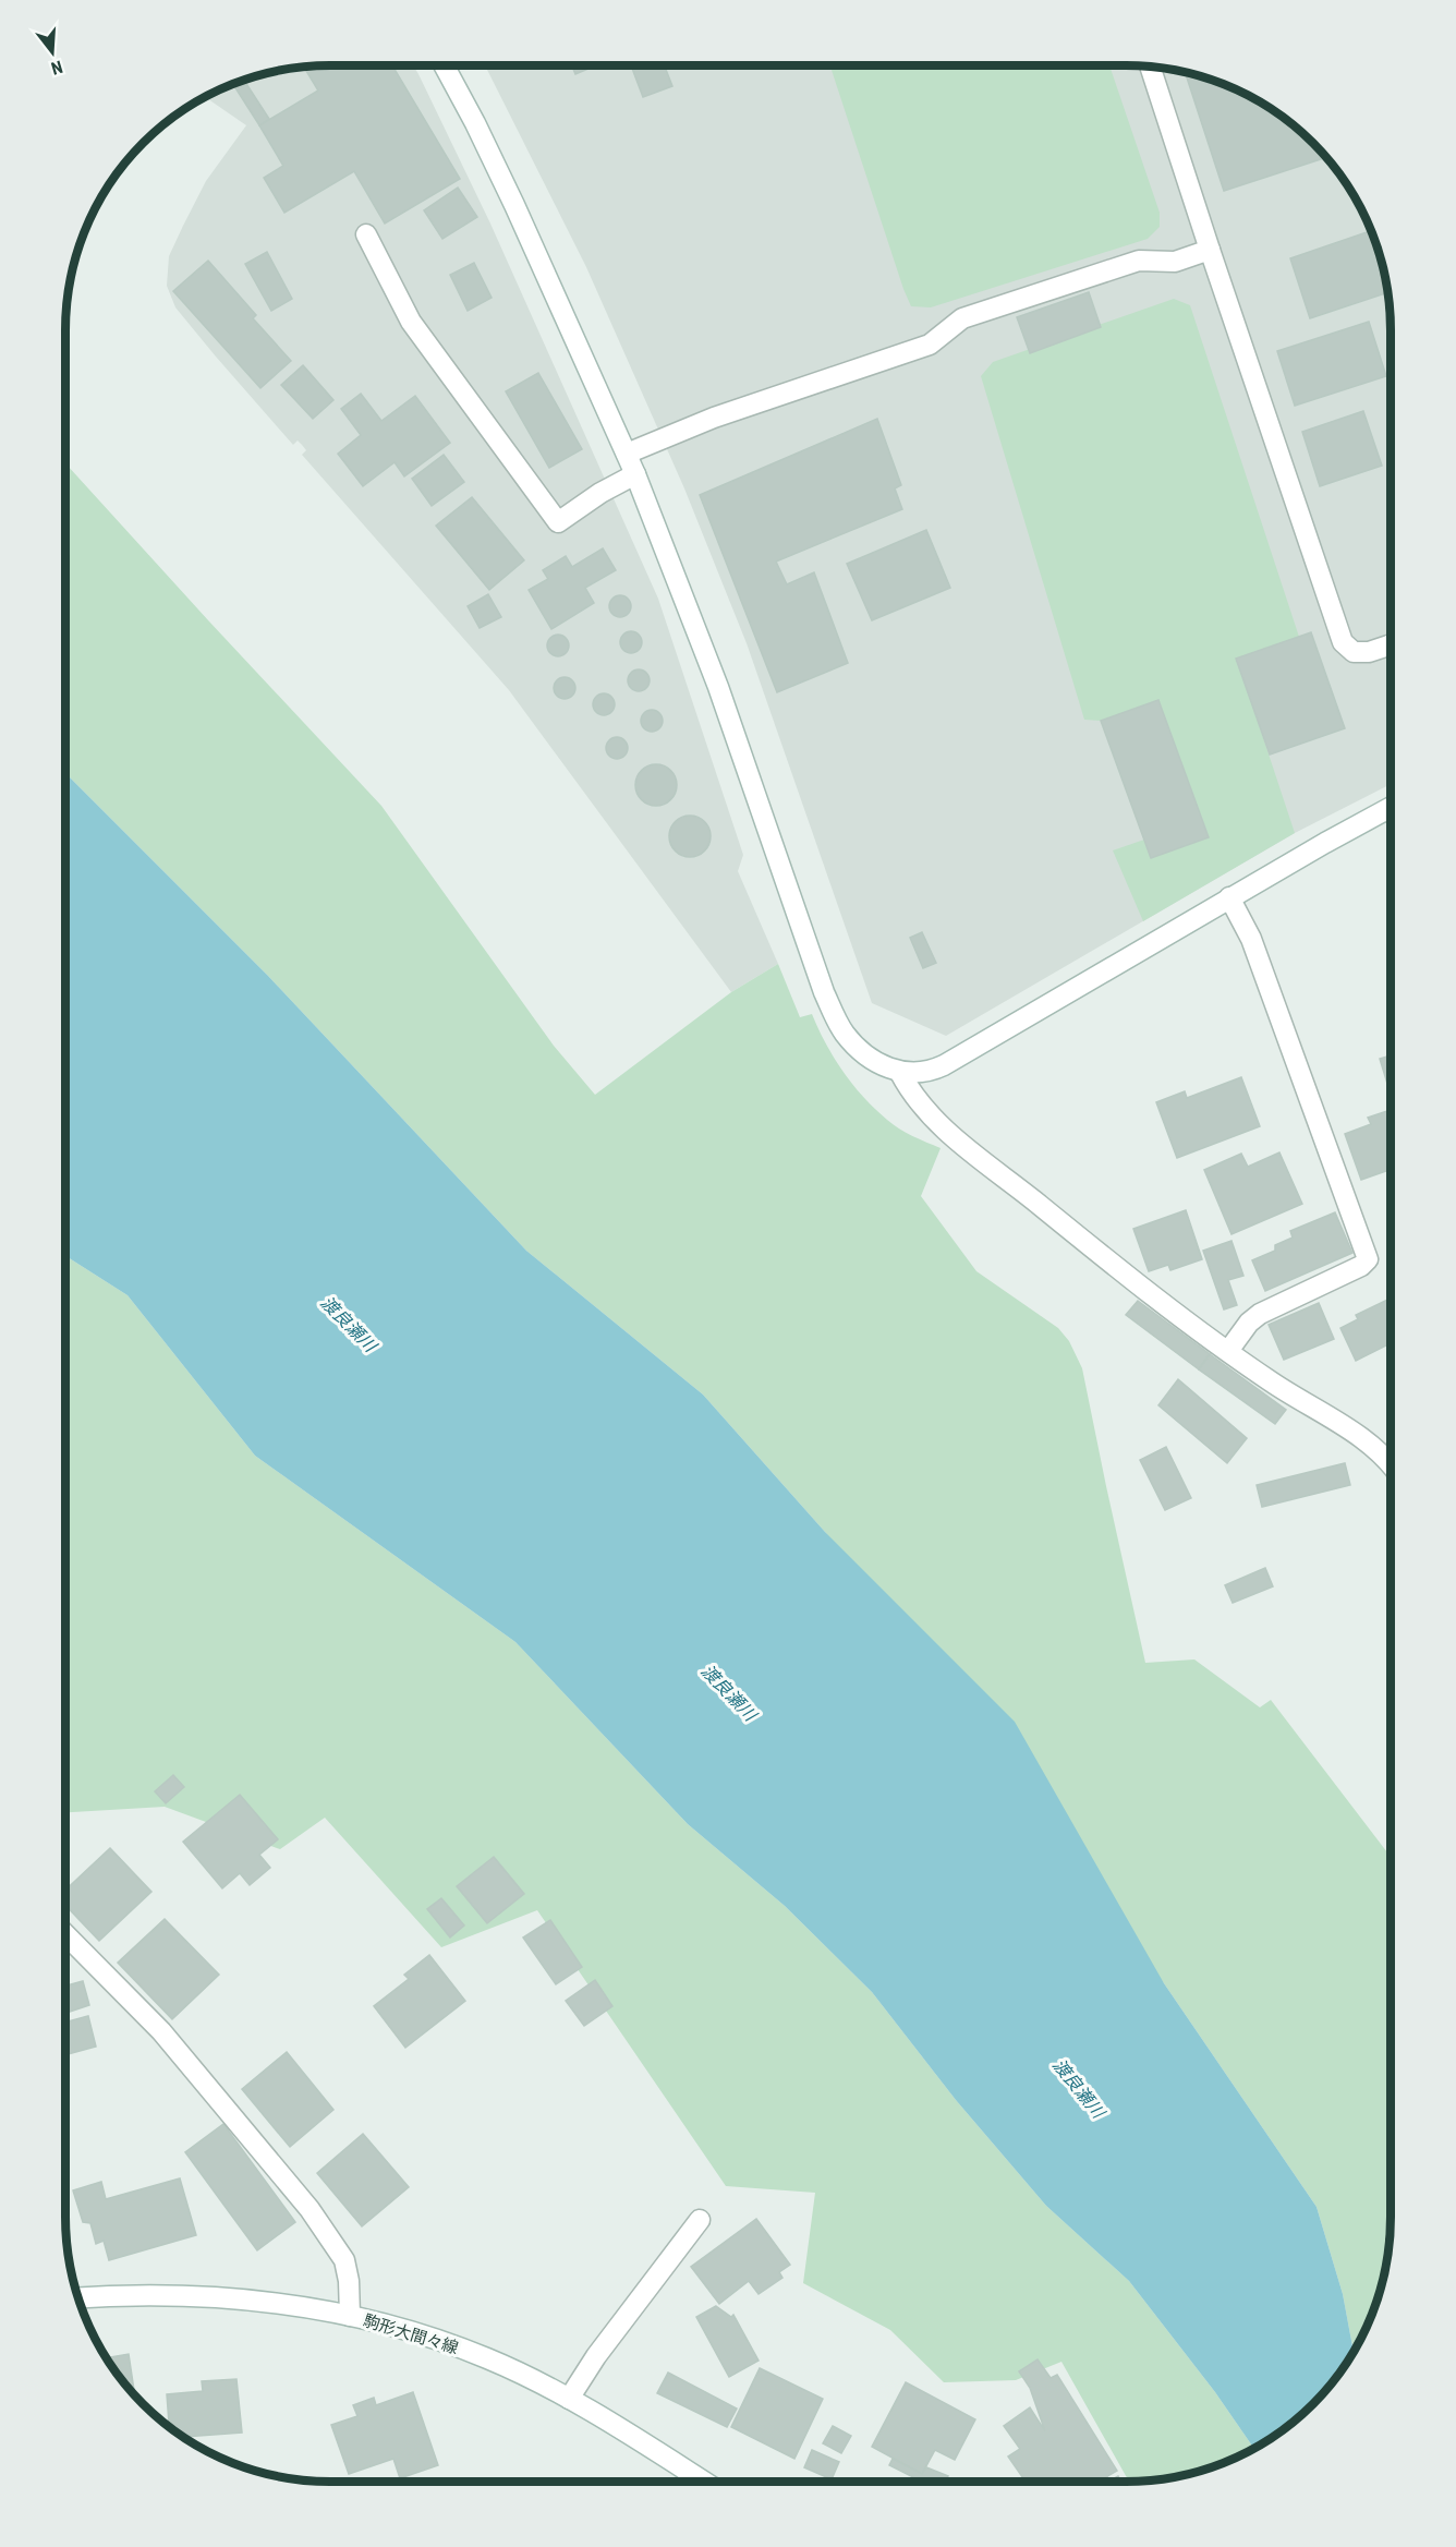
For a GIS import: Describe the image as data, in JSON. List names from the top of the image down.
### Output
{
  "streets": {
    "street": ["駒形大間々線"]
  },
  "water": ["渡良瀬川"],
  "north": "bottom"
}
